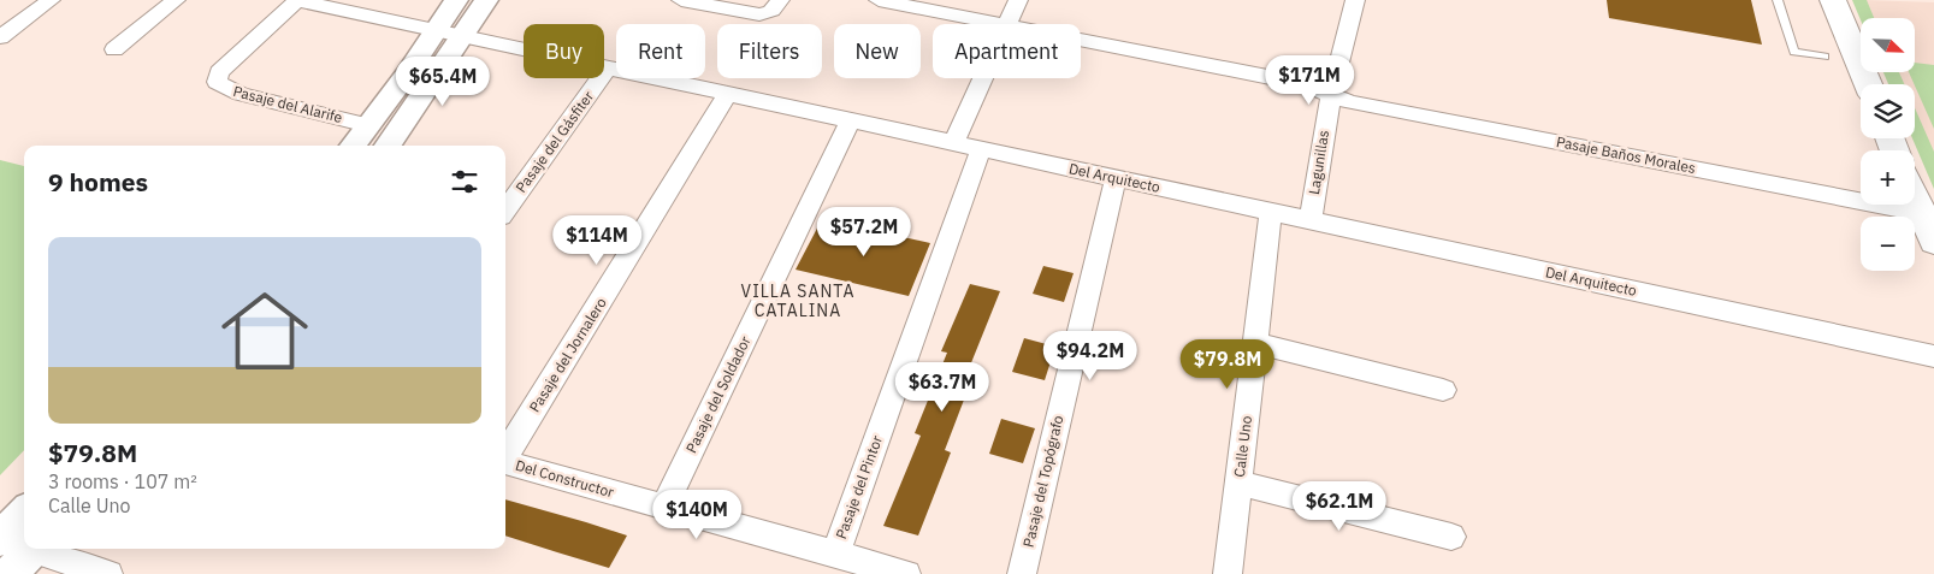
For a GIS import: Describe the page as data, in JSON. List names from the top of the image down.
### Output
{
  "streets": {
    "street": [
      "Pasaje del Alarife",
      "Pasaje del Gásfiter",
      "Pasaje Baños Morales",
      "Lagunillas",
      "Del Arquitecto",
      "Pasaje del Jornalero",
      "Pasaje del Soldador",
      "Calle Uno",
      "Del Constructor",
      "Pasaje del Topógrafo",
      "Pasaje del Pintor"
    ]
  },
  "crossings": [
    ["Pasaje del Alarife", "Del Arquitecto"],
    ["Pasaje del Gásfiter", "Del Arquitecto"],
    ["Pasaje Baños Morales", "Lagunillas"],
    ["Lagunillas", "Del Arquitecto"],
    ["Del Arquitecto", "Pasaje del Jornalero"],
    ["Del Arquitecto", "Pasaje del Soldador"],
    ["Del Arquitecto", "Calle Uno"],
    ["Del Arquitecto", "Pasaje del Topógrafo"],
    ["Del Arquitecto", "Pasaje del Pintor"],
    ["Pasaje del Soldador", "Del Constructor"],
    ["Del Constructor", "Pasaje del Pintor"]
  ],
  "districts": ["VILLA SANTA CATALINA"],
  "north": "bottom right",
  "page": {
    "map_buttons": ["+", "−"],
    "chip": [
      "Buy",
      "Rent",
      "Filters",
      "New",
      "Apartment"
    ],
    "price": [
      "$171M",
      "$65.4M",
      "$57.2M",
      "$114M",
      "$94.2M",
      "$79.8M",
      "$63.7M",
      "$62.1M",
      "$140M"
    ],
    "heading": "9 homes",
    "list": [
      {
        "name": "$79.8M",
        "note": "3 rooms · 107 m² · Calle Uno"
      }
    ]
  }
}
